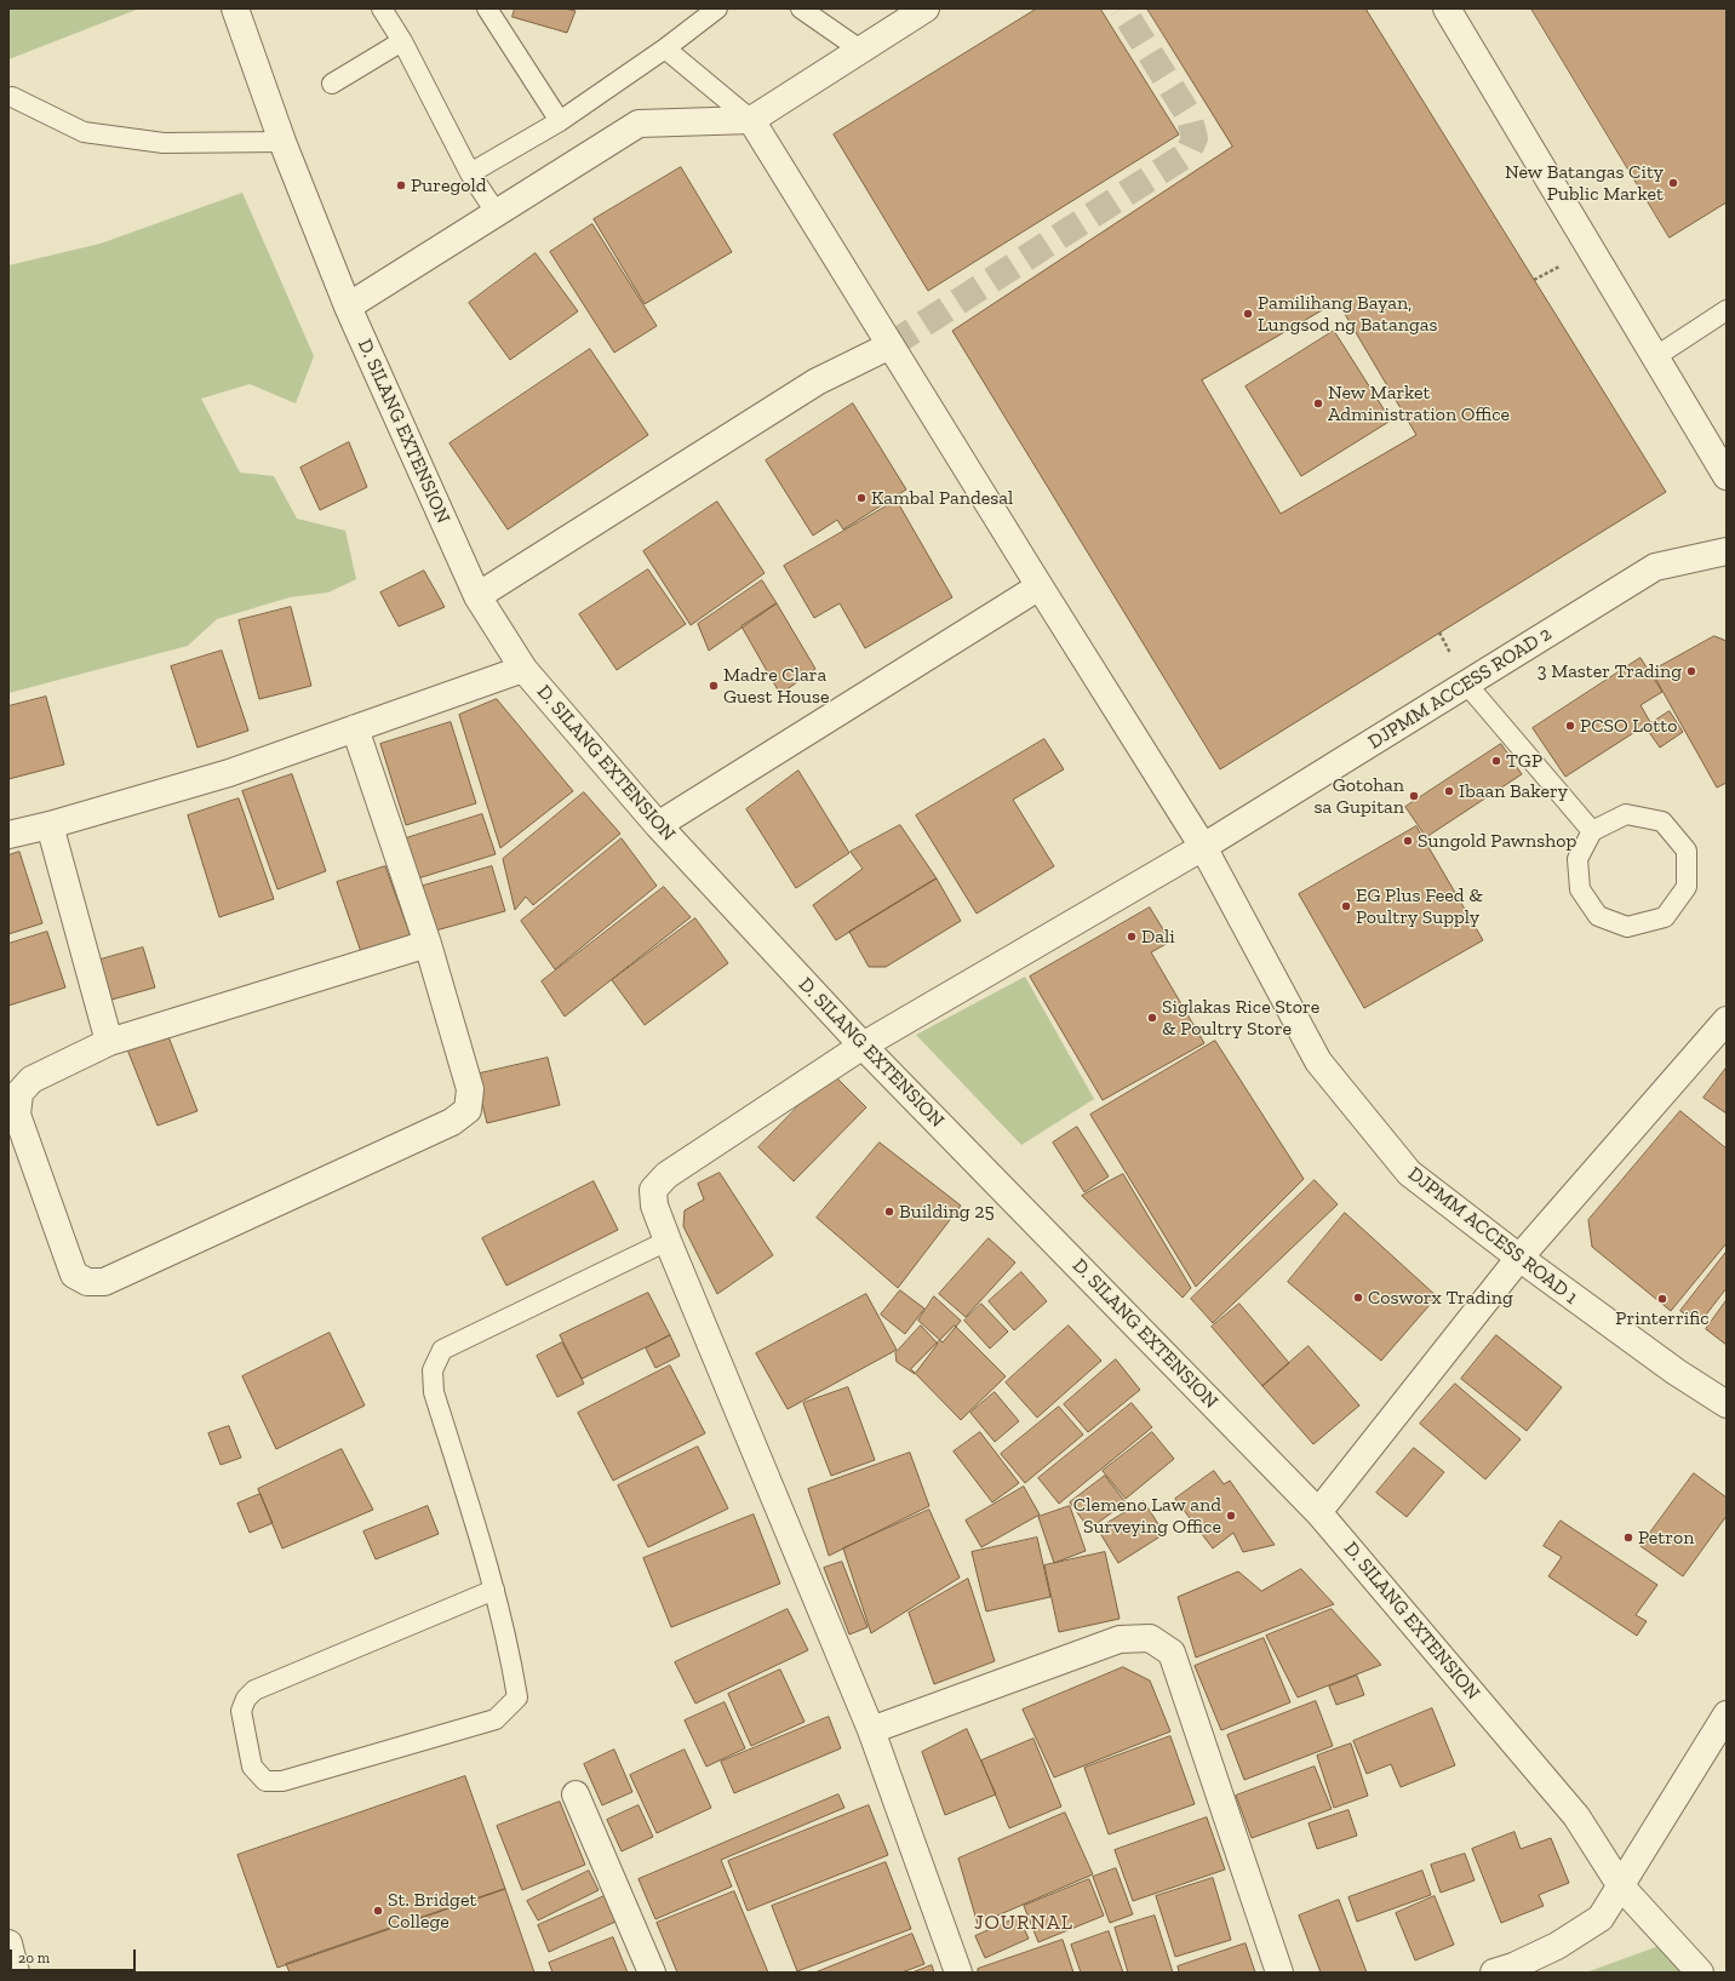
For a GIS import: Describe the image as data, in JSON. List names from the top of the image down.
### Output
{
  "streets": {
    "street": ["D. SILANG EXTENSION", "DJPMM ACCESS ROAD 2", "DJPMM ACCESS ROAD 1"]
  },
  "crossings": [
    ["D. SILANG EXTENSION", "DJPMM ACCESS ROAD 2"],
    ["DJPMM ACCESS ROAD 2", "DJPMM ACCESS ROAD 1"]
  ],
  "districts": ["JOURNAL"],
  "places": [
    "New Batangas City Public Market",
    "Puregold",
    "Pamilihang Bayan, Lungsod ng Batangas",
    "New Market Administration Office",
    "Kambal Pandesal",
    "3 Master Trading",
    "Madre Clara Guest House",
    "PCSO Lotto",
    "TGP",
    "Ibaan Bakery",
    "Gotohan sa Gupitan",
    "Sungold Pawnshop",
    "EG Plus Feed & Poultry Supply",
    "Dali",
    "Siglakas Rice Store & Poultry Store",
    "Building 25",
    "Cosworx Trading",
    "Printerrific",
    "Clemeno Law and Surveying Office",
    "Petron",
    "St. Bridget College"
  ],
  "scale_bar": "20 m"
}
